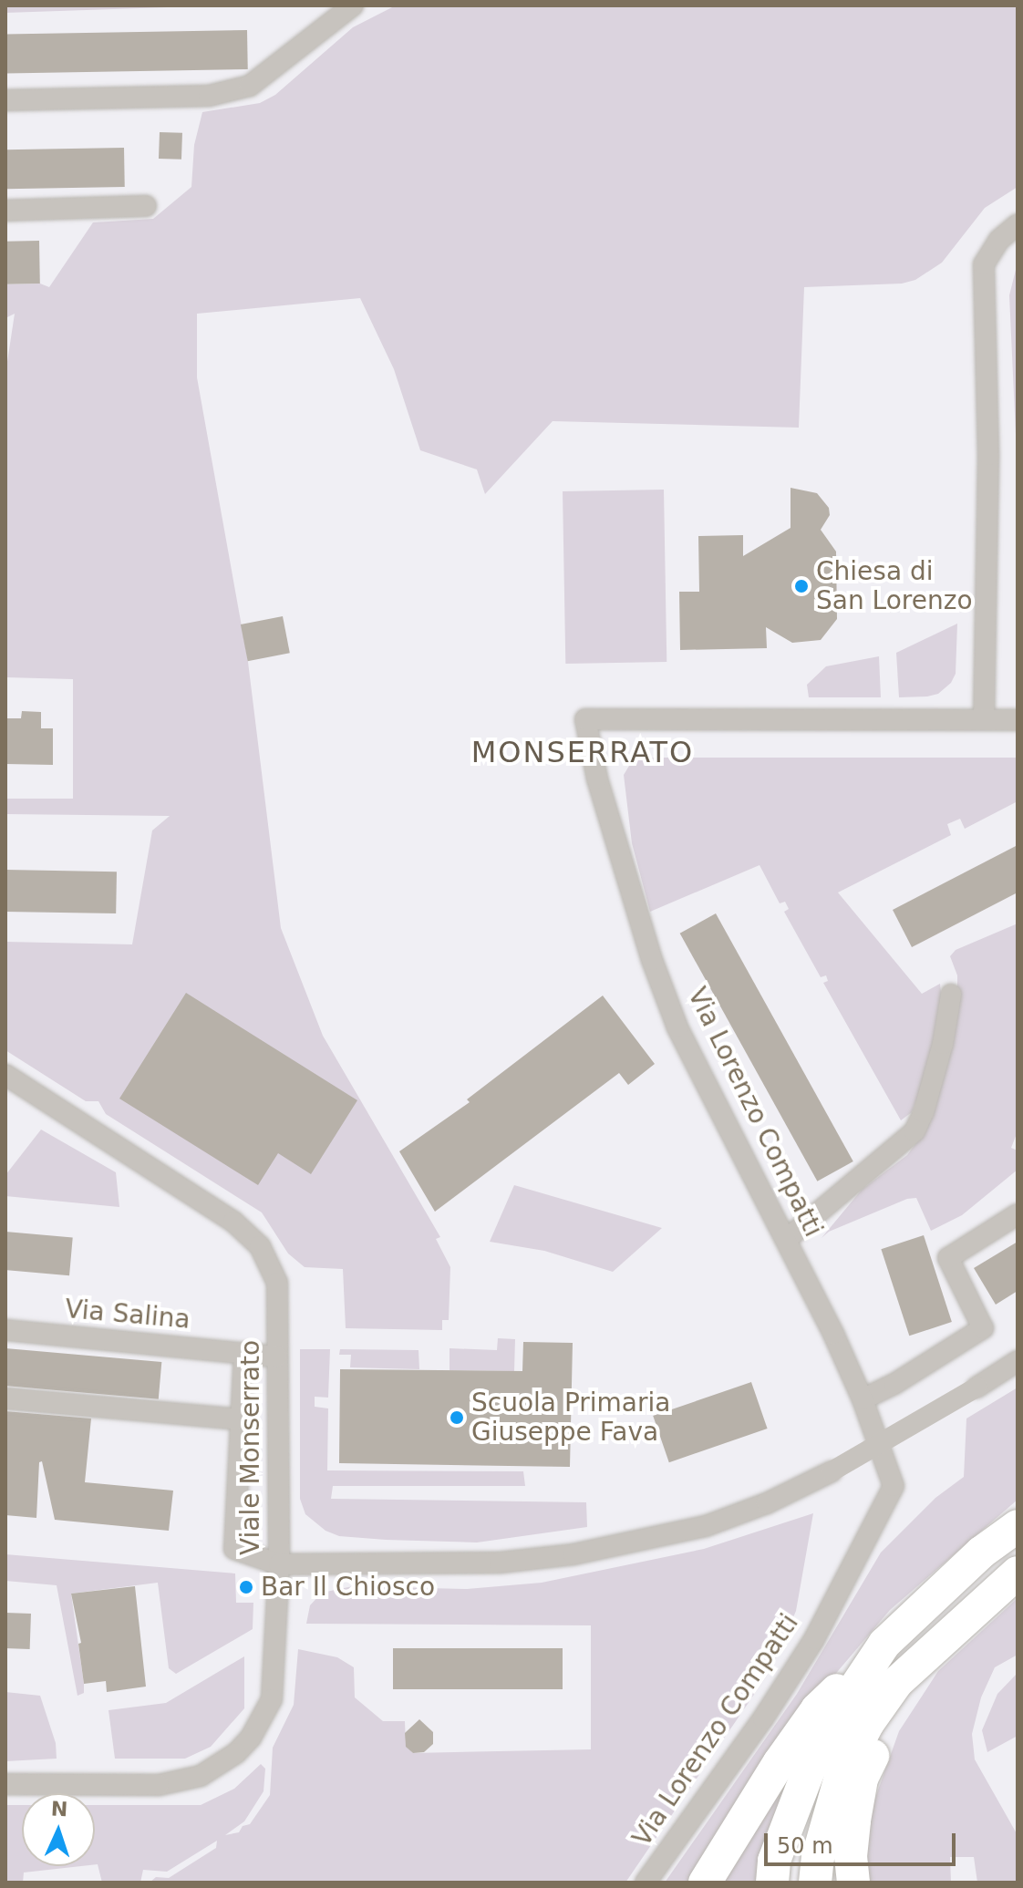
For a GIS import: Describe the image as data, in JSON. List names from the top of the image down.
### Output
{
  "streets": {
    "street": ["Via Lorenzo Compatti", "Via Salina", "Viale Monserrato"]
  },
  "crossings": [
    ["Via Salina", "Viale Monserrato"]
  ],
  "districts": ["MONSERRATO"],
  "places": ["Chiesa di San Lorenzo", "Scuola Primaria Giuseppe Fava", "Bar Il Chiosco"],
  "scale_bar": "50 m",
  "north": "top"
}
